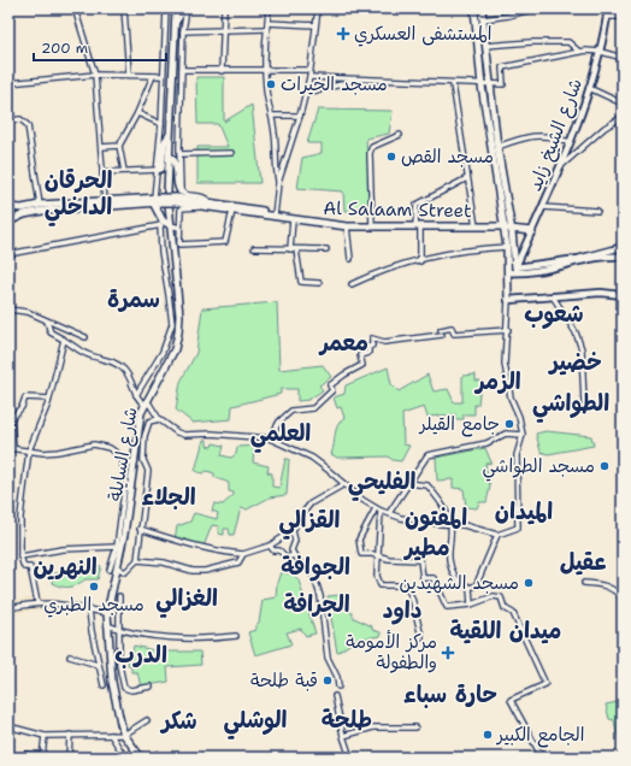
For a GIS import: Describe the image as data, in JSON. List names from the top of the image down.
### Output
{
  "streets": {
    "main road": ["Al Salaam Street", "شارع السايلة"],
    "street": ["شارع الشيخ زايد"]
  },
  "districts": [
    "الحرقان الداخلي",
    "سمرة",
    "شعوب",
    "معمر",
    "خضير",
    "الزمر",
    "الطواشي",
    "العلمي",
    "الفليحي",
    "الجلاء",
    "الميدان",
    "المفتون",
    "القزالي",
    "مطير",
    "عقيل",
    "النهرين",
    "الجوافة",
    "الغزالي",
    "الجرافة",
    "داود",
    "ميدان اللقية",
    "الدرب",
    "حارة سباء",
    "الوشلي",
    "طلحة",
    "شكر"
  ],
  "places": {
    "health": ["المستشفى العسكري", "مركز الأمومة والطفولة"],
    "other": [
      "مسجد الخيرات",
      "مسجد القص",
      "جامع القيلر",
      "مسجد الطواشي",
      "مسجد الشهيدين",
      "مسجد الطبري",
      "قبة طلحة",
      "الجامع الكبير"
    ]
  },
  "scale_bar": "200 m"
}
